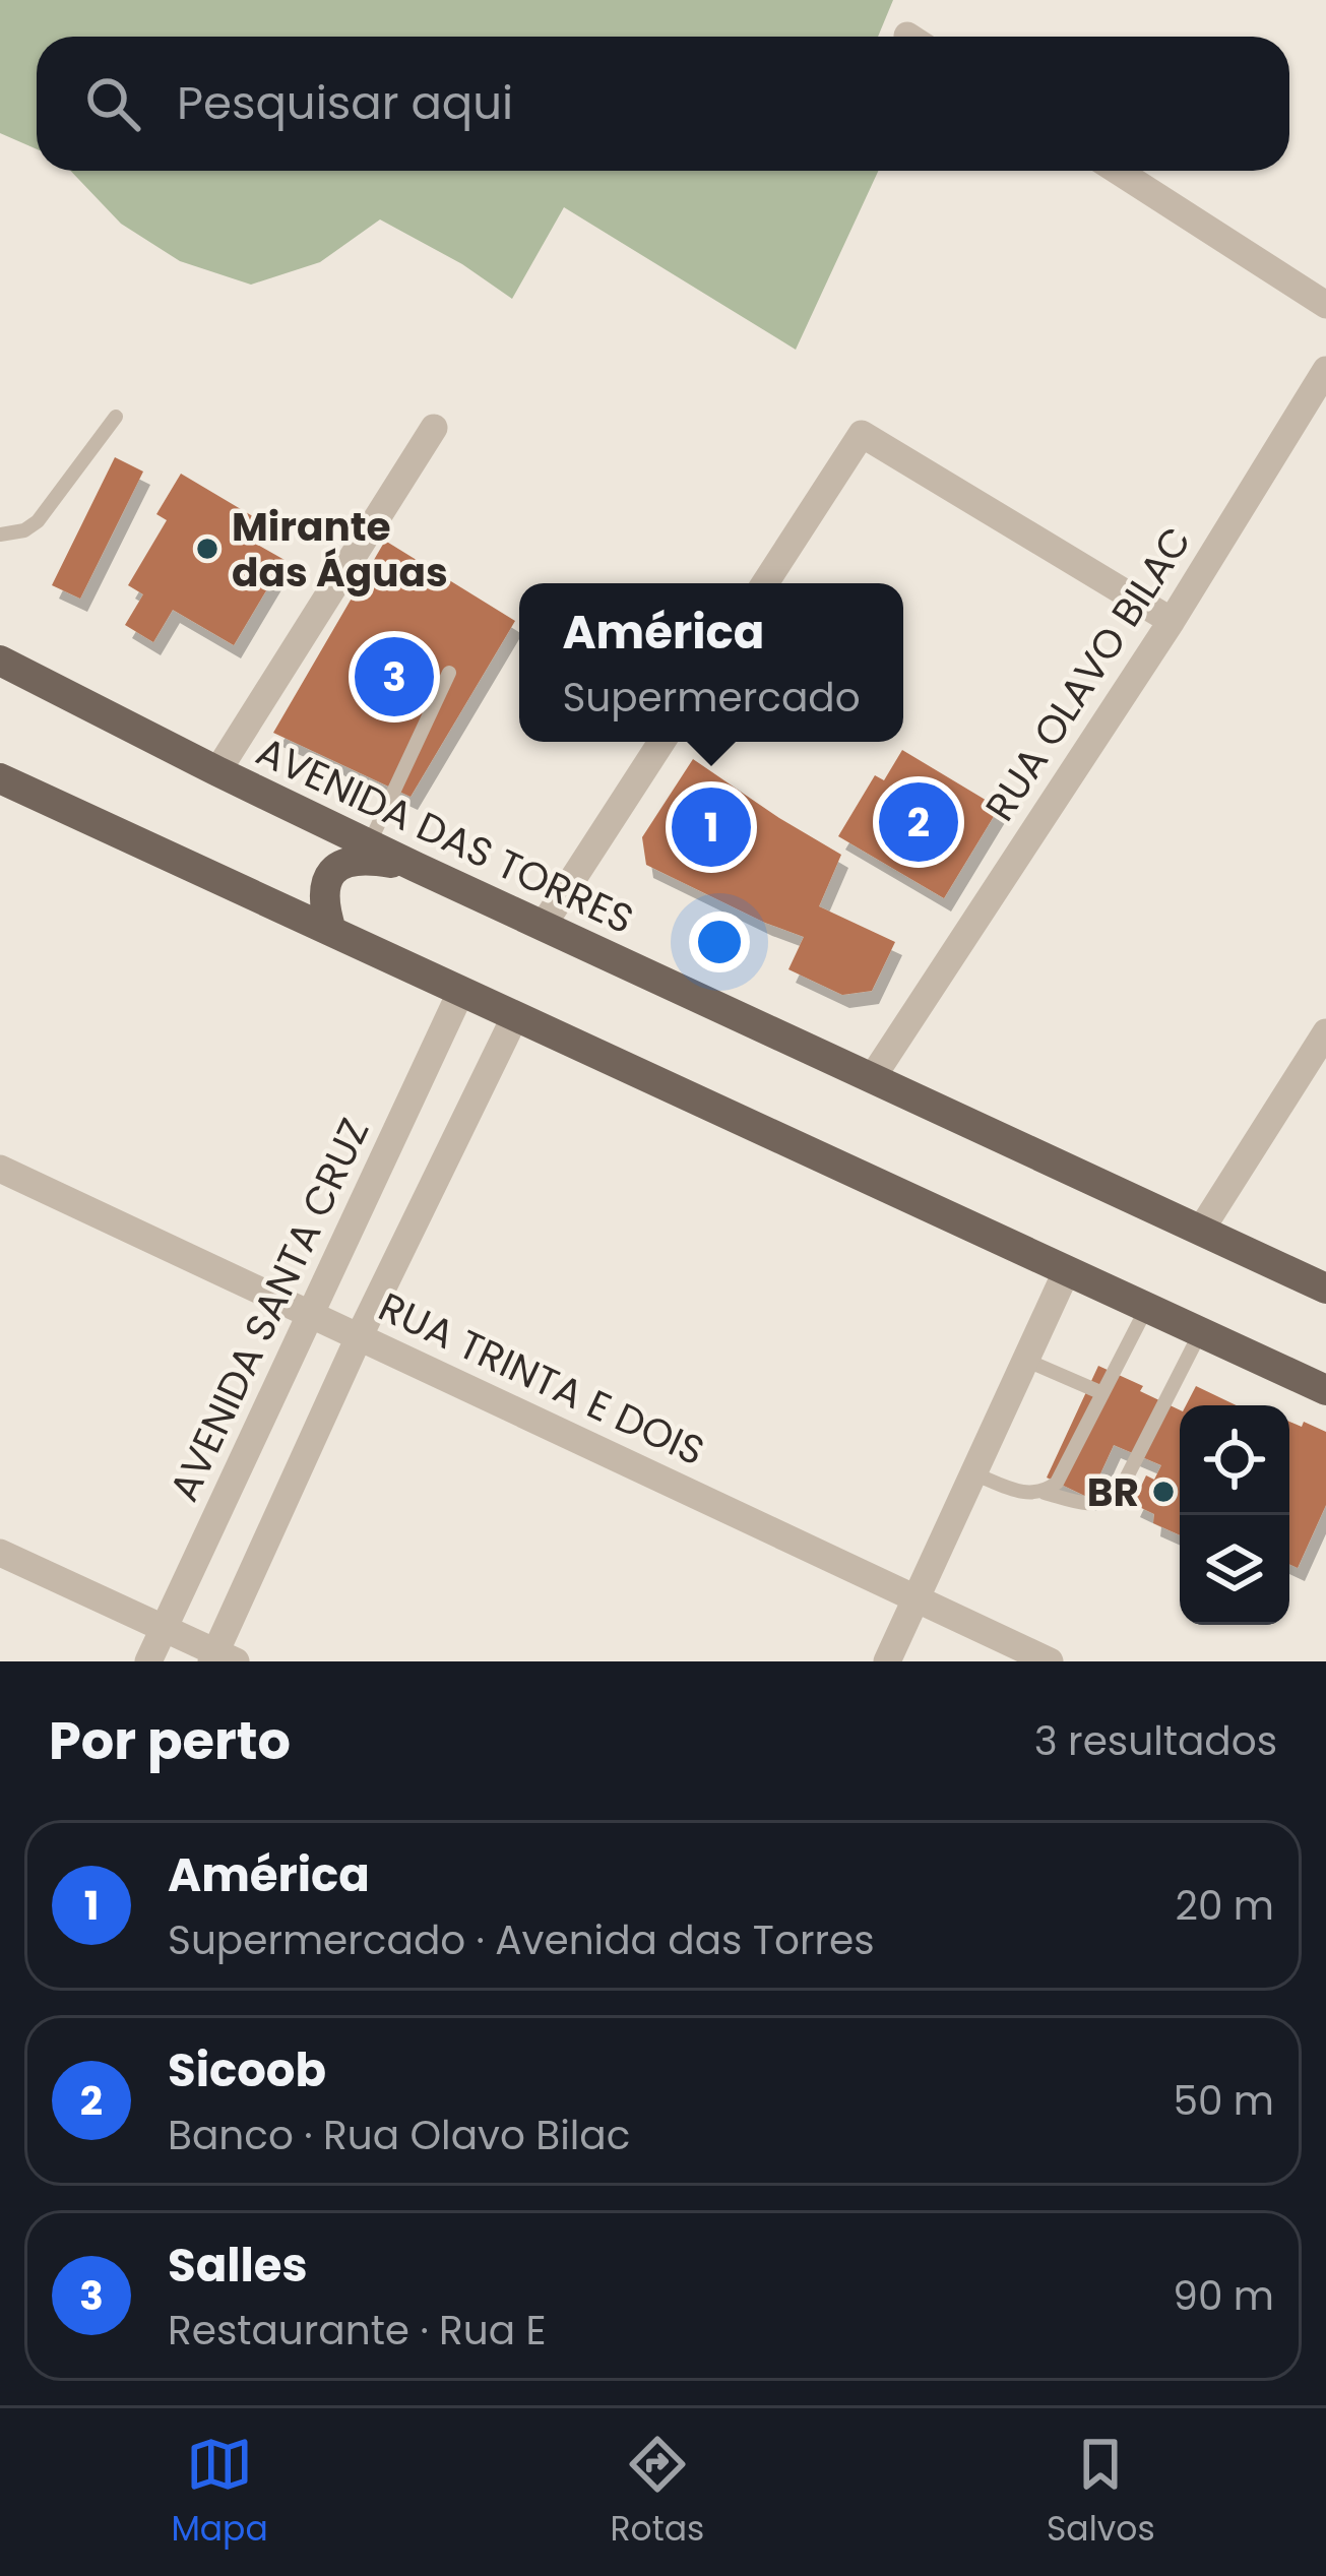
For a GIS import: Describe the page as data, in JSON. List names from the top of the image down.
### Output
{
  "streets": {
    "main road": ["AVENIDA DAS TORRES"],
    "street": ["RUA OLAVO BILAC", "AVENIDA SANTA CRUZ", "RUA TRINTA E DOIS"]
  },
  "crossings": [
    ["RUA OLAVO BILAC", "AVENIDA DAS TORRES"],
    ["AVENIDA SANTA CRUZ", "RUA TRINTA E DOIS"]
  ],
  "places": ["Mirante das Águas", "BR"],
  "page": {
    "search": "Pesquisar aqui",
    "popup": ["América", "Supermercado"],
    "pins": ["3", "2", "1"],
    "heading": ["Por perto", "3 resultados"],
    "list": [
      {
        "mark": "1",
        "name": "América",
        "note": "Supermercado · Avenida das Torres",
        "value": "20 m"
      },
      {
        "mark": "2",
        "name": "Sicoob",
        "note": "Banco · Rua Olavo Bilac",
        "value": "50 m"
      },
      {
        "mark": "3",
        "name": "Salles",
        "note": "Restaurante · Rua E",
        "value": "90 m"
      }
    ],
    "nav": ["Mapa", "Rotas", "Salvos"]
  }
}
